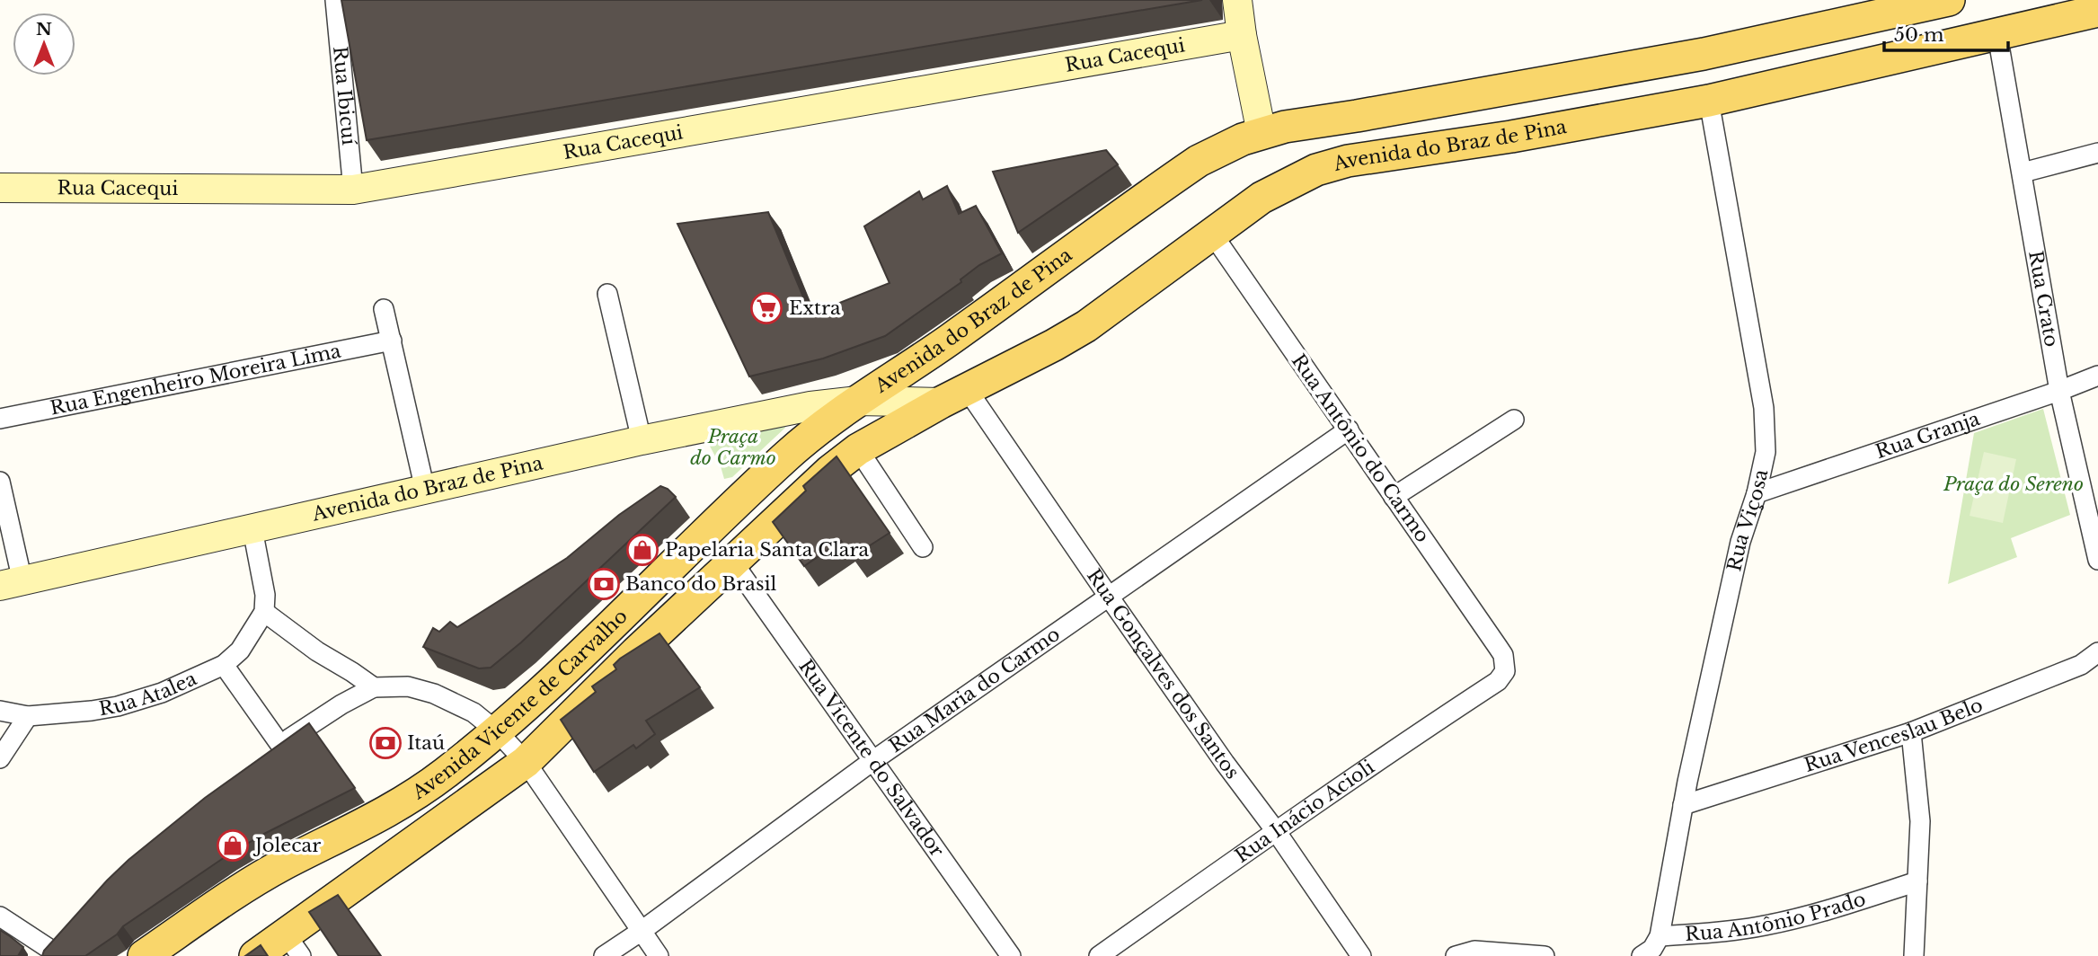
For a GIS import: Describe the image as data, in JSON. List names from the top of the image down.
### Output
{
  "streets": {
    "main road": ["Rua Cacequi", "Avenida do Braz de Pina", "Avenida Vicente de Carvalho"],
    "street": [
      "Rua Ibicuí",
      "Rua Crato",
      "Rua Engenheiro Moreira Lima",
      "Rua Granja",
      "Rua Antônio do Carmo",
      "Rua Viçosa",
      "Rua Gonçalves dos Santos",
      "Rua Maria do Carmo",
      "Rua Atalea",
      "Rua Venceslau Belo",
      "Rua Vicente do Salvador",
      "Rua Inácio Acioli",
      "Rua Antônio Prado"
    ]
  },
  "crossings": [
    ["Rua Cacequi", "Rua Ibicuí"],
    ["Avenida do Braz de Pina", "Rua Crato"],
    ["Avenida do Braz de Pina", "Rua Antônio do Carmo"],
    ["Avenida do Braz de Pina", "Rua Viçosa"],
    ["Avenida do Braz de Pina", "Rua Gonçalves dos Santos"],
    ["Avenida do Braz de Pina", "Avenida Vicente de Carvalho"],
    ["Rua Crato", "Rua Granja"],
    ["Rua Granja", "Rua Viçosa"],
    ["Rua Antônio do Carmo", "Rua Maria do Carmo"],
    ["Rua Antônio do Carmo", "Rua Inácio Acioli"],
    ["Rua Viçosa", "Rua Venceslau Belo"],
    ["Rua Viçosa", "Rua Antônio Prado"],
    ["Rua Gonçalves dos Santos", "Rua Maria do Carmo"],
    ["Rua Gonçalves dos Santos", "Avenida Vicente de Carvalho"],
    ["Rua Gonçalves dos Santos", "Rua Inácio Acioli"],
    ["Rua Maria do Carmo", "Rua Vicente do Salvador"],
    ["Avenida Vicente de Carvalho", "Rua Vicente do Salvador"]
  ],
  "parks": ["Praça do Carmo", "Praça do Sereno"],
  "places": {
    "supermarket": ["Extra"],
    "shop": ["Papelaria Santa Clara", "Jolecar"],
    "bank": ["Banco do Brasil", "Itaú"]
  },
  "scale_bar": "50 m",
  "north": "top"
}
